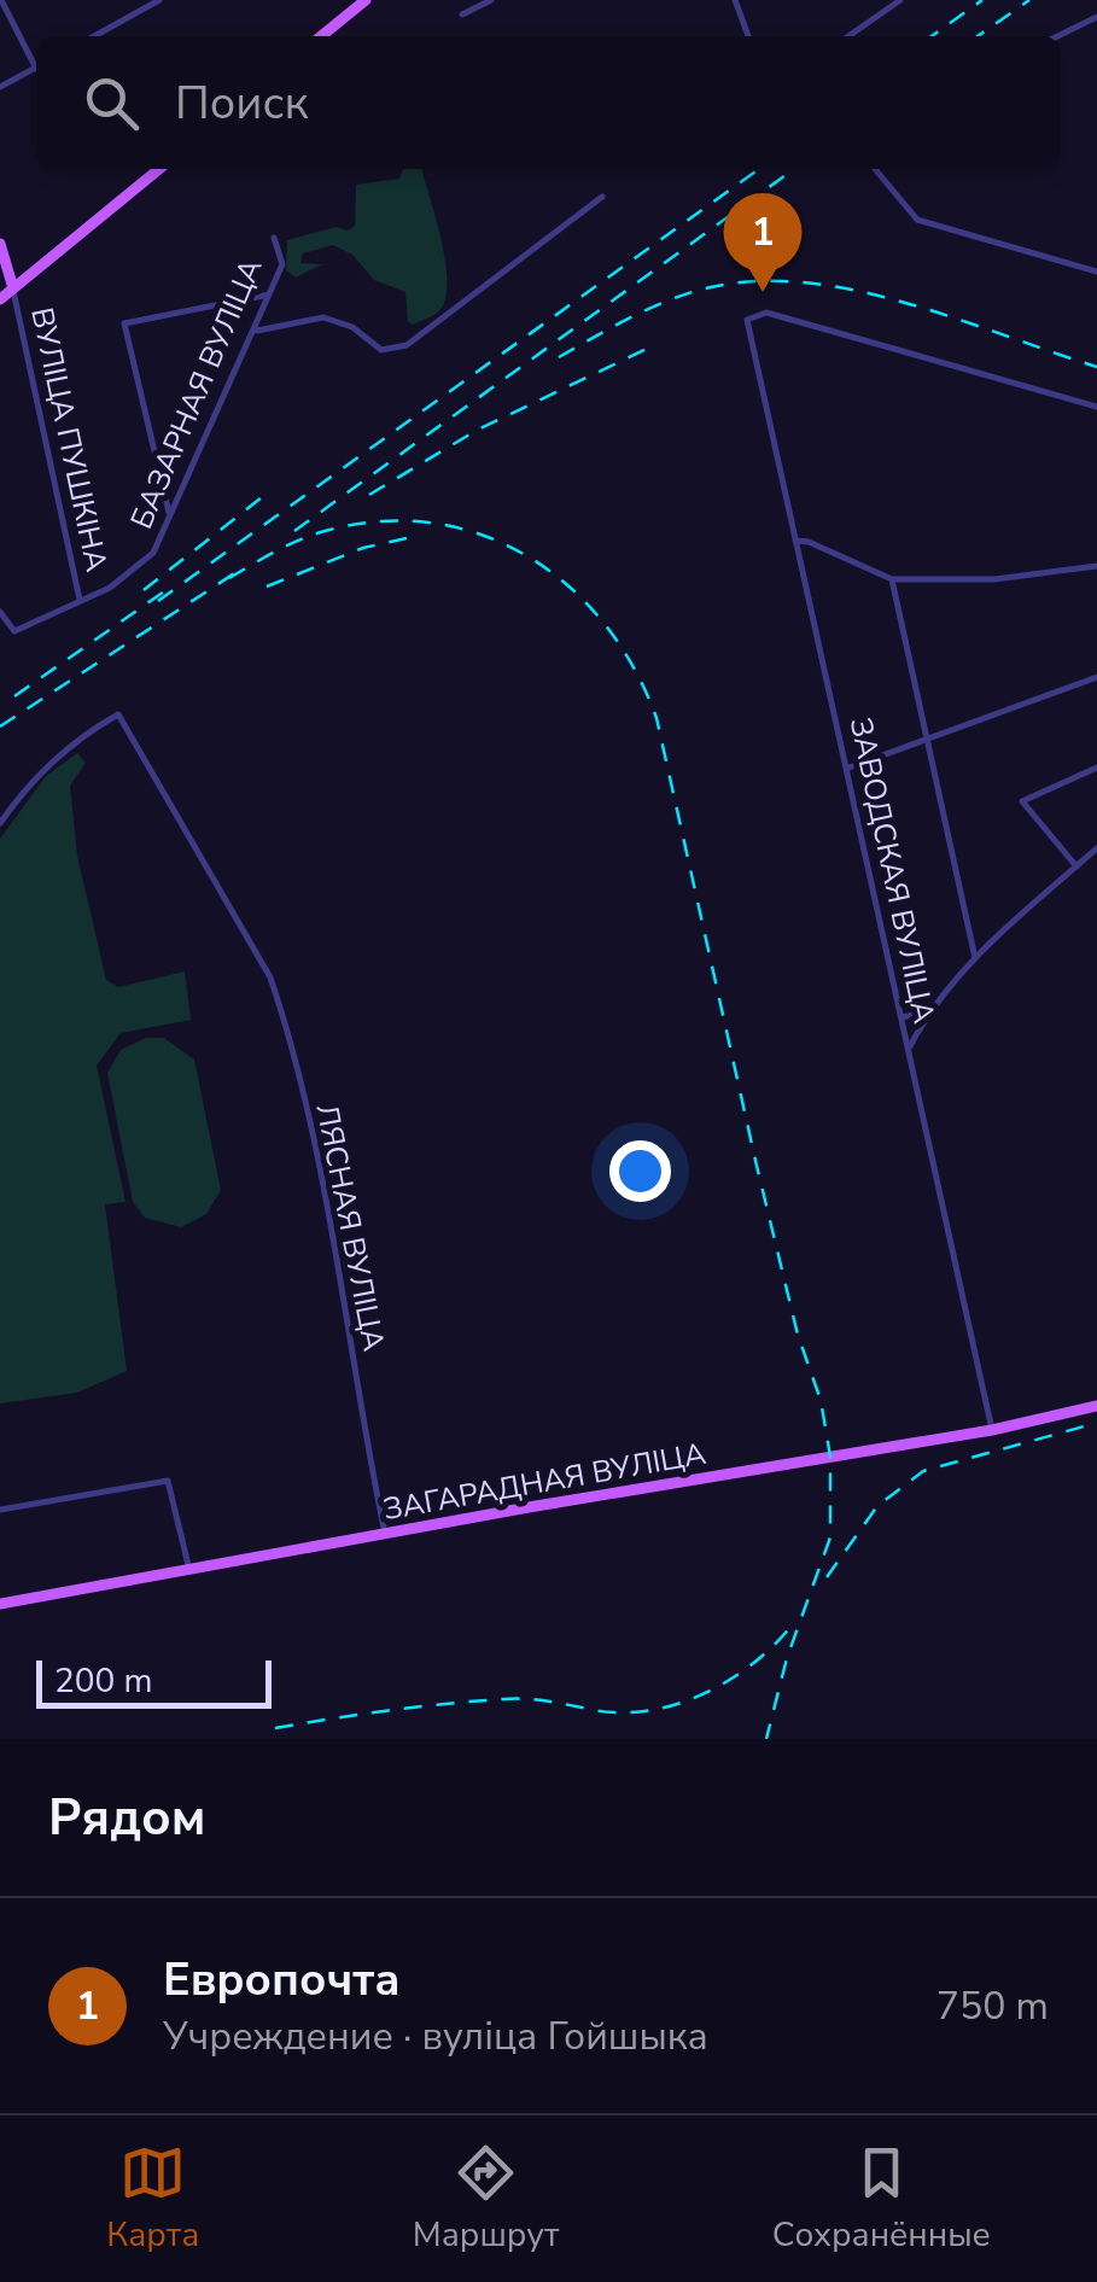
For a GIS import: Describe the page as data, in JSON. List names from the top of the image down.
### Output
{
  "streets": {
    "main road": ["ЗАГАРАДНАЯ ВУЛІЦА"],
    "street": [
      "БАЗАРНАЯ ВУЛІЦА",
      "ВУЛІЦА ПУШКІНА",
      "ЗАВОДСКАЯ ВУЛІЦА",
      "ЛЯСНАЯ ВУЛІЦА"
    ]
  },
  "crossings": [
    ["БАЗАРНАЯ ВУЛІЦА", "ВУЛІЦА ПУШКІНА"],
    ["ЗАВОДСКАЯ ВУЛІЦА", "ЗАГАРАДНАЯ ВУЛІЦА"],
    ["ЛЯСНАЯ ВУЛІЦА", "ЗАГАРАДНАЯ ВУЛІЦА"]
  ],
  "scale_bar": "200 m",
  "page": {
    "search": "Поиск",
    "pins": "1",
    "scale": "200 m",
    "heading": "Рядом",
    "list": [
      {
        "mark": "1",
        "name": "Европочта",
        "note": "Учреждение · вуліца Гойшыка",
        "value": "750 m"
      }
    ],
    "nav": ["Карта", "Маршрут", "Сохранённые"]
  }
}
